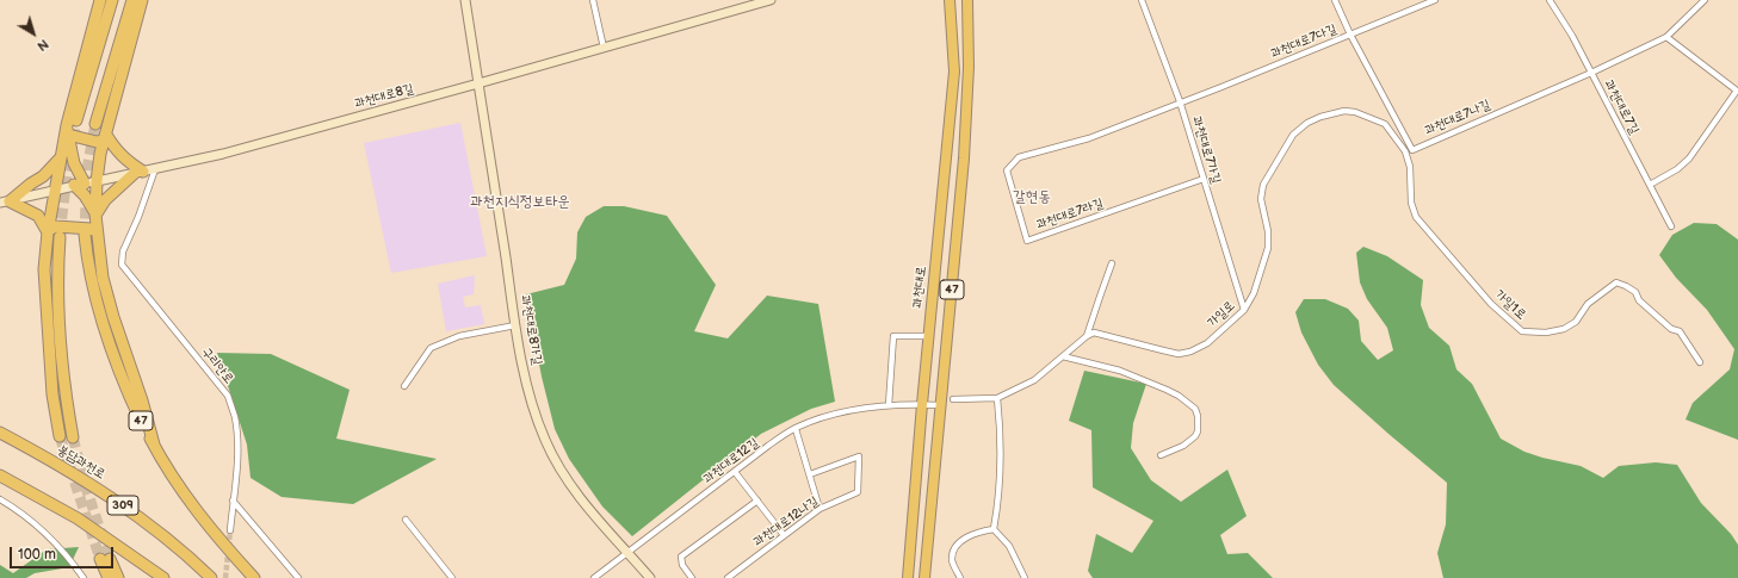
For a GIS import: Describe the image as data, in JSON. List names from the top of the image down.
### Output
{
  "streets": {
    "highway": ["47", "봉담과천로", "309"],
    "main road": ["과천대로"],
    "street": [
      "과천대로7다길",
      "과천대로8길",
      "과천대로7길",
      "과천대로7나길",
      "과천대로7가길",
      "과천대로7라길",
      "가일1로",
      "가일로",
      "과천대로8가길",
      "구리안로",
      "과천대로12길",
      "과천대로12나길"
    ]
  },
  "crossings": [
    ["과천대로7다길", "과천대로7나길"],
    ["과천대로7다길", "과천대로7가길"],
    ["과천대로7다길", "과천대로7라길"],
    ["과천대로8길", "과천대로8가길"],
    ["과천대로8길", "구리안로"],
    ["과천대로7길", "과천대로7나길"],
    ["과천대로7가길", "과천대로7라길"],
    ["과천대로7가길", "가일로"],
    ["과천대로", "과천대로12길"],
    ["47", "과천대로12길"],
    ["가일1로", "가일로"],
    ["과천대로8가길", "과천대로12길"]
  ],
  "districts": ["갈현동", "과천지식정보타운"],
  "scale_bar": "100 m",
  "north": "bottom right"
}
